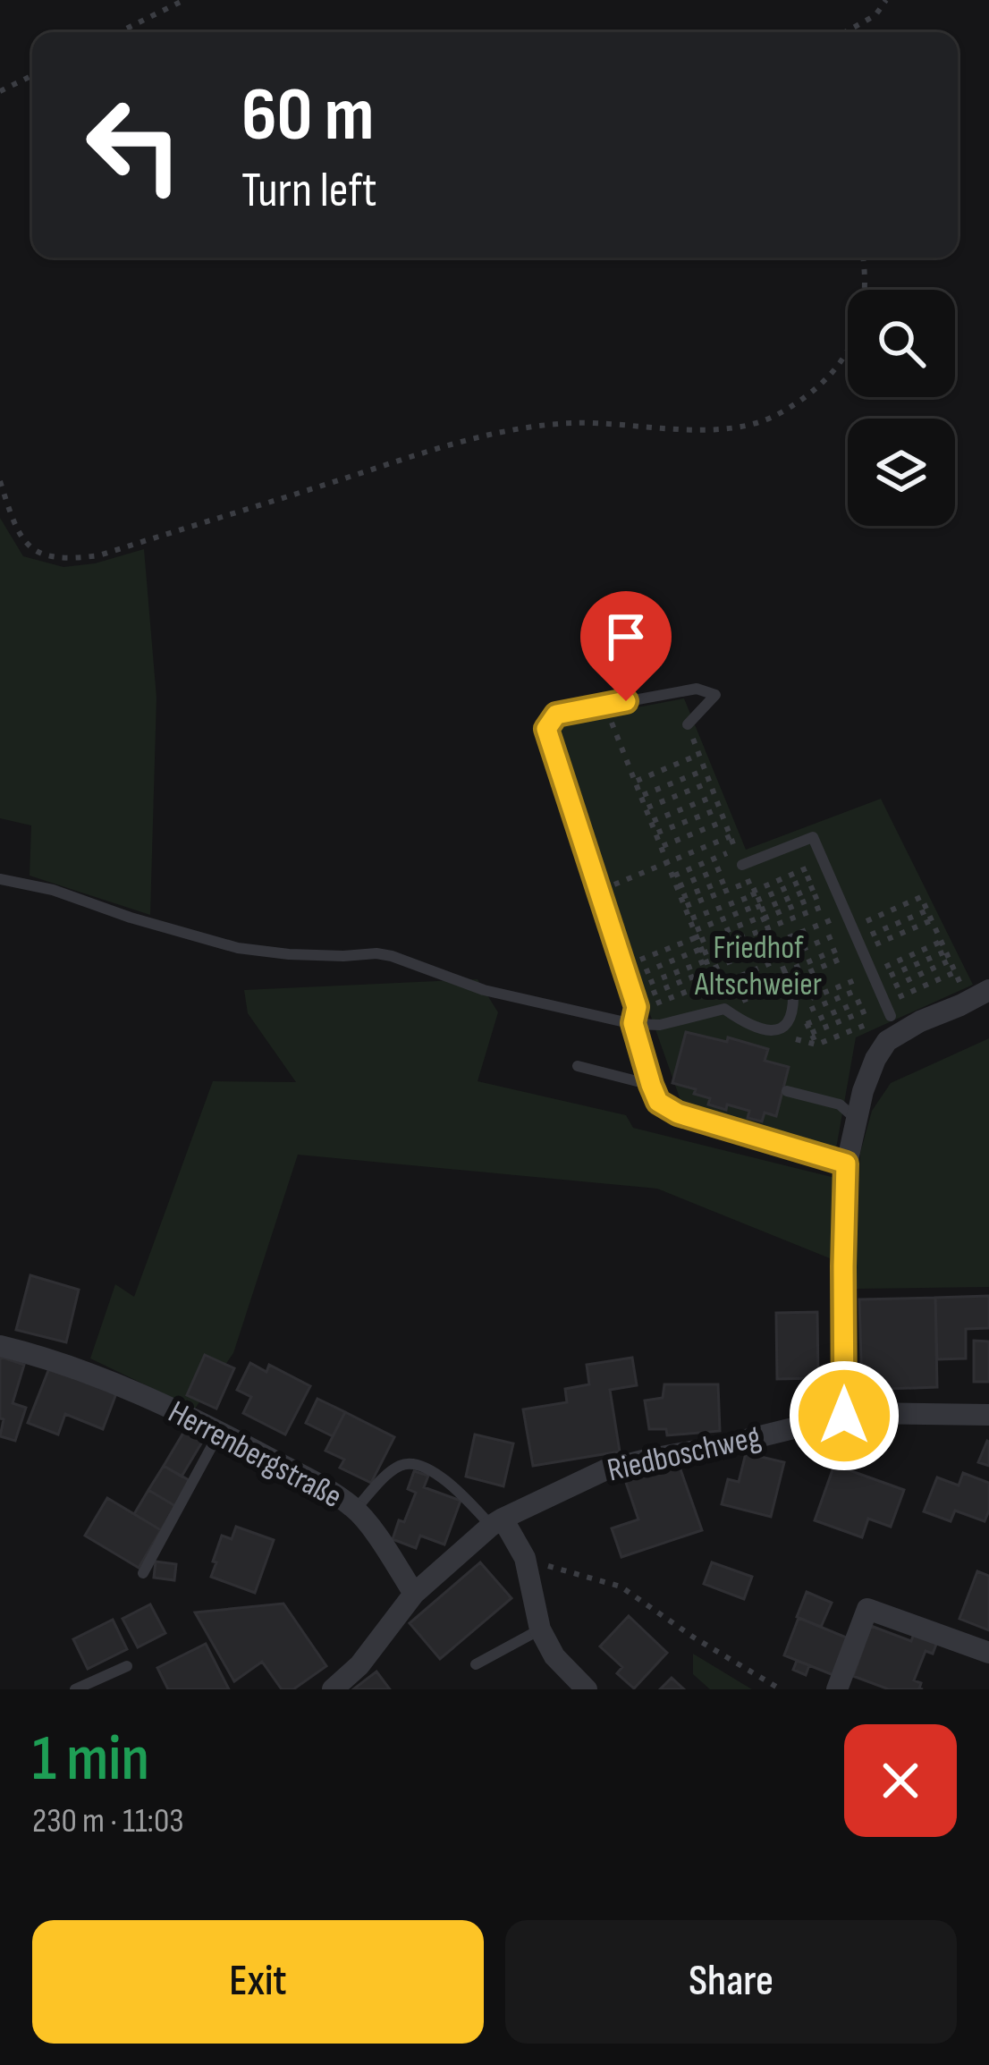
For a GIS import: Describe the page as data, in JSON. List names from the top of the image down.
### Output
{
  "streets": {
    "street": ["Riedboschweg", "Herrenbergstraße"]
  },
  "crossings": [
    ["Riedboschweg", "Herrenbergstraße"]
  ],
  "parks": ["Friedhof Altschweier"],
  "page": {
    "turn": ["60 m", "Turn left"],
    "heading": ["1 min", "230 m · 11:03"],
    "buttons": ["Exit", "Share"]
  }
}
